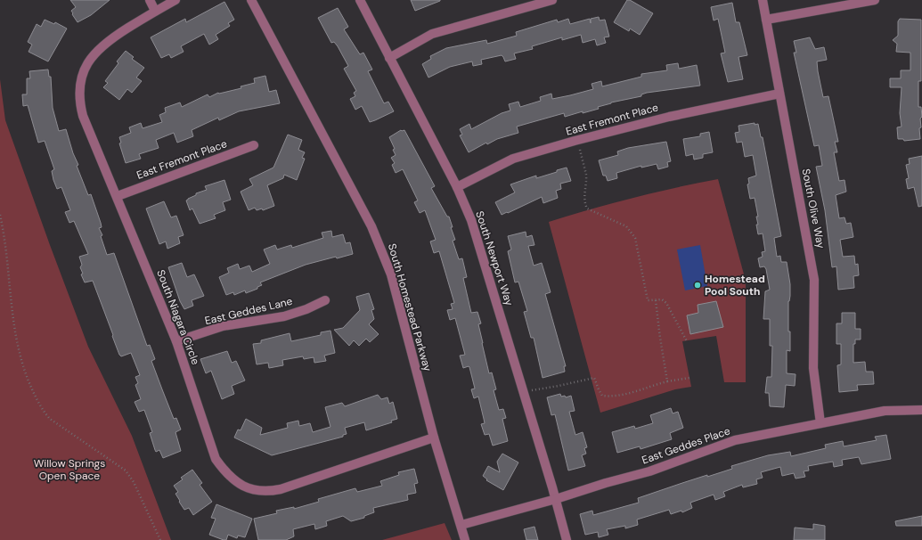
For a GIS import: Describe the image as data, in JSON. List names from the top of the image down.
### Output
{
  "streets": {
    "street": [
      "East Fremont Place",
      "South Olive Way",
      "South Newport Way",
      "South Homestead Parkway",
      "East Geddes Lane",
      "South Niagara Circle",
      "East Geddes Place"
    ]
  },
  "crossings": [
    ["East Fremont Place", "South Olive Way"],
    ["East Fremont Place", "South Newport Way"],
    ["East Fremont Place", "South Niagara Circle"],
    ["South Olive Way", "East Geddes Place"],
    ["South Newport Way", "East Geddes Place"],
    ["South Homestead Parkway", "South Niagara Circle"],
    ["South Homestead Parkway", "East Geddes Place"],
    ["East Geddes Lane", "South Niagara Circle"]
  ],
  "parks": ["Willow Springs Open Space"],
  "places": ["Homestead Pool South"]
}
